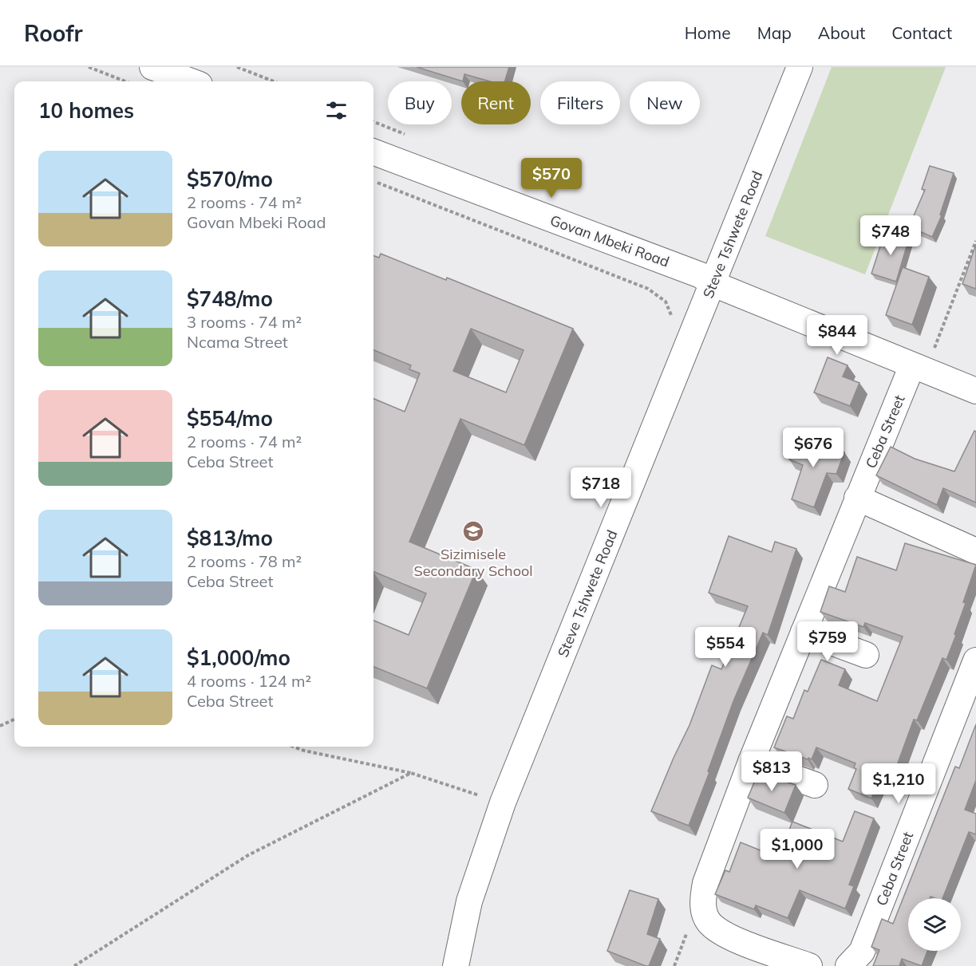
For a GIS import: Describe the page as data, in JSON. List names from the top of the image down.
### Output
{
  "streets": {
    "street": ["Steve Tshwete Road", "Govan Mbeki Road", "Ceba Street"]
  },
  "crossings": [
    ["Steve Tshwete Road", "Govan Mbeki Road"],
    ["Govan Mbeki Road", "Ceba Street"]
  ],
  "places": {
    "school or university": ["Sizimisele Secondary School"]
  },
  "page": {
    "header": "Roofr",
    "nav": [
      "Home",
      "Map",
      "About",
      "Contact"
    ],
    "chip": [
      "Buy",
      "Rent",
      "Filters",
      "New"
    ],
    "heading": "10 homes",
    "list": [
      {
        "name": "$570/mo",
        "note": "2 rooms · 74 m² · Govan Mbeki Road"
      },
      {
        "name": "$748/mo",
        "note": "3 rooms · 74 m² · Ncama Street"
      },
      {
        "name": "$554/mo",
        "note": "2 rooms · 74 m² · Ceba Street"
      },
      {
        "name": "$813/mo",
        "note": "2 rooms · 78 m² · Ceba Street"
      },
      {
        "name": "$1,000/mo",
        "note": "4 rooms · 124 m² · Ceba Street"
      }
    ],
    "price": [
      "$570",
      "$748",
      "$844",
      "$676",
      "$718",
      "$759",
      "$554",
      "$813",
      "$1,210",
      "$1,000"
    ]
  }
}
